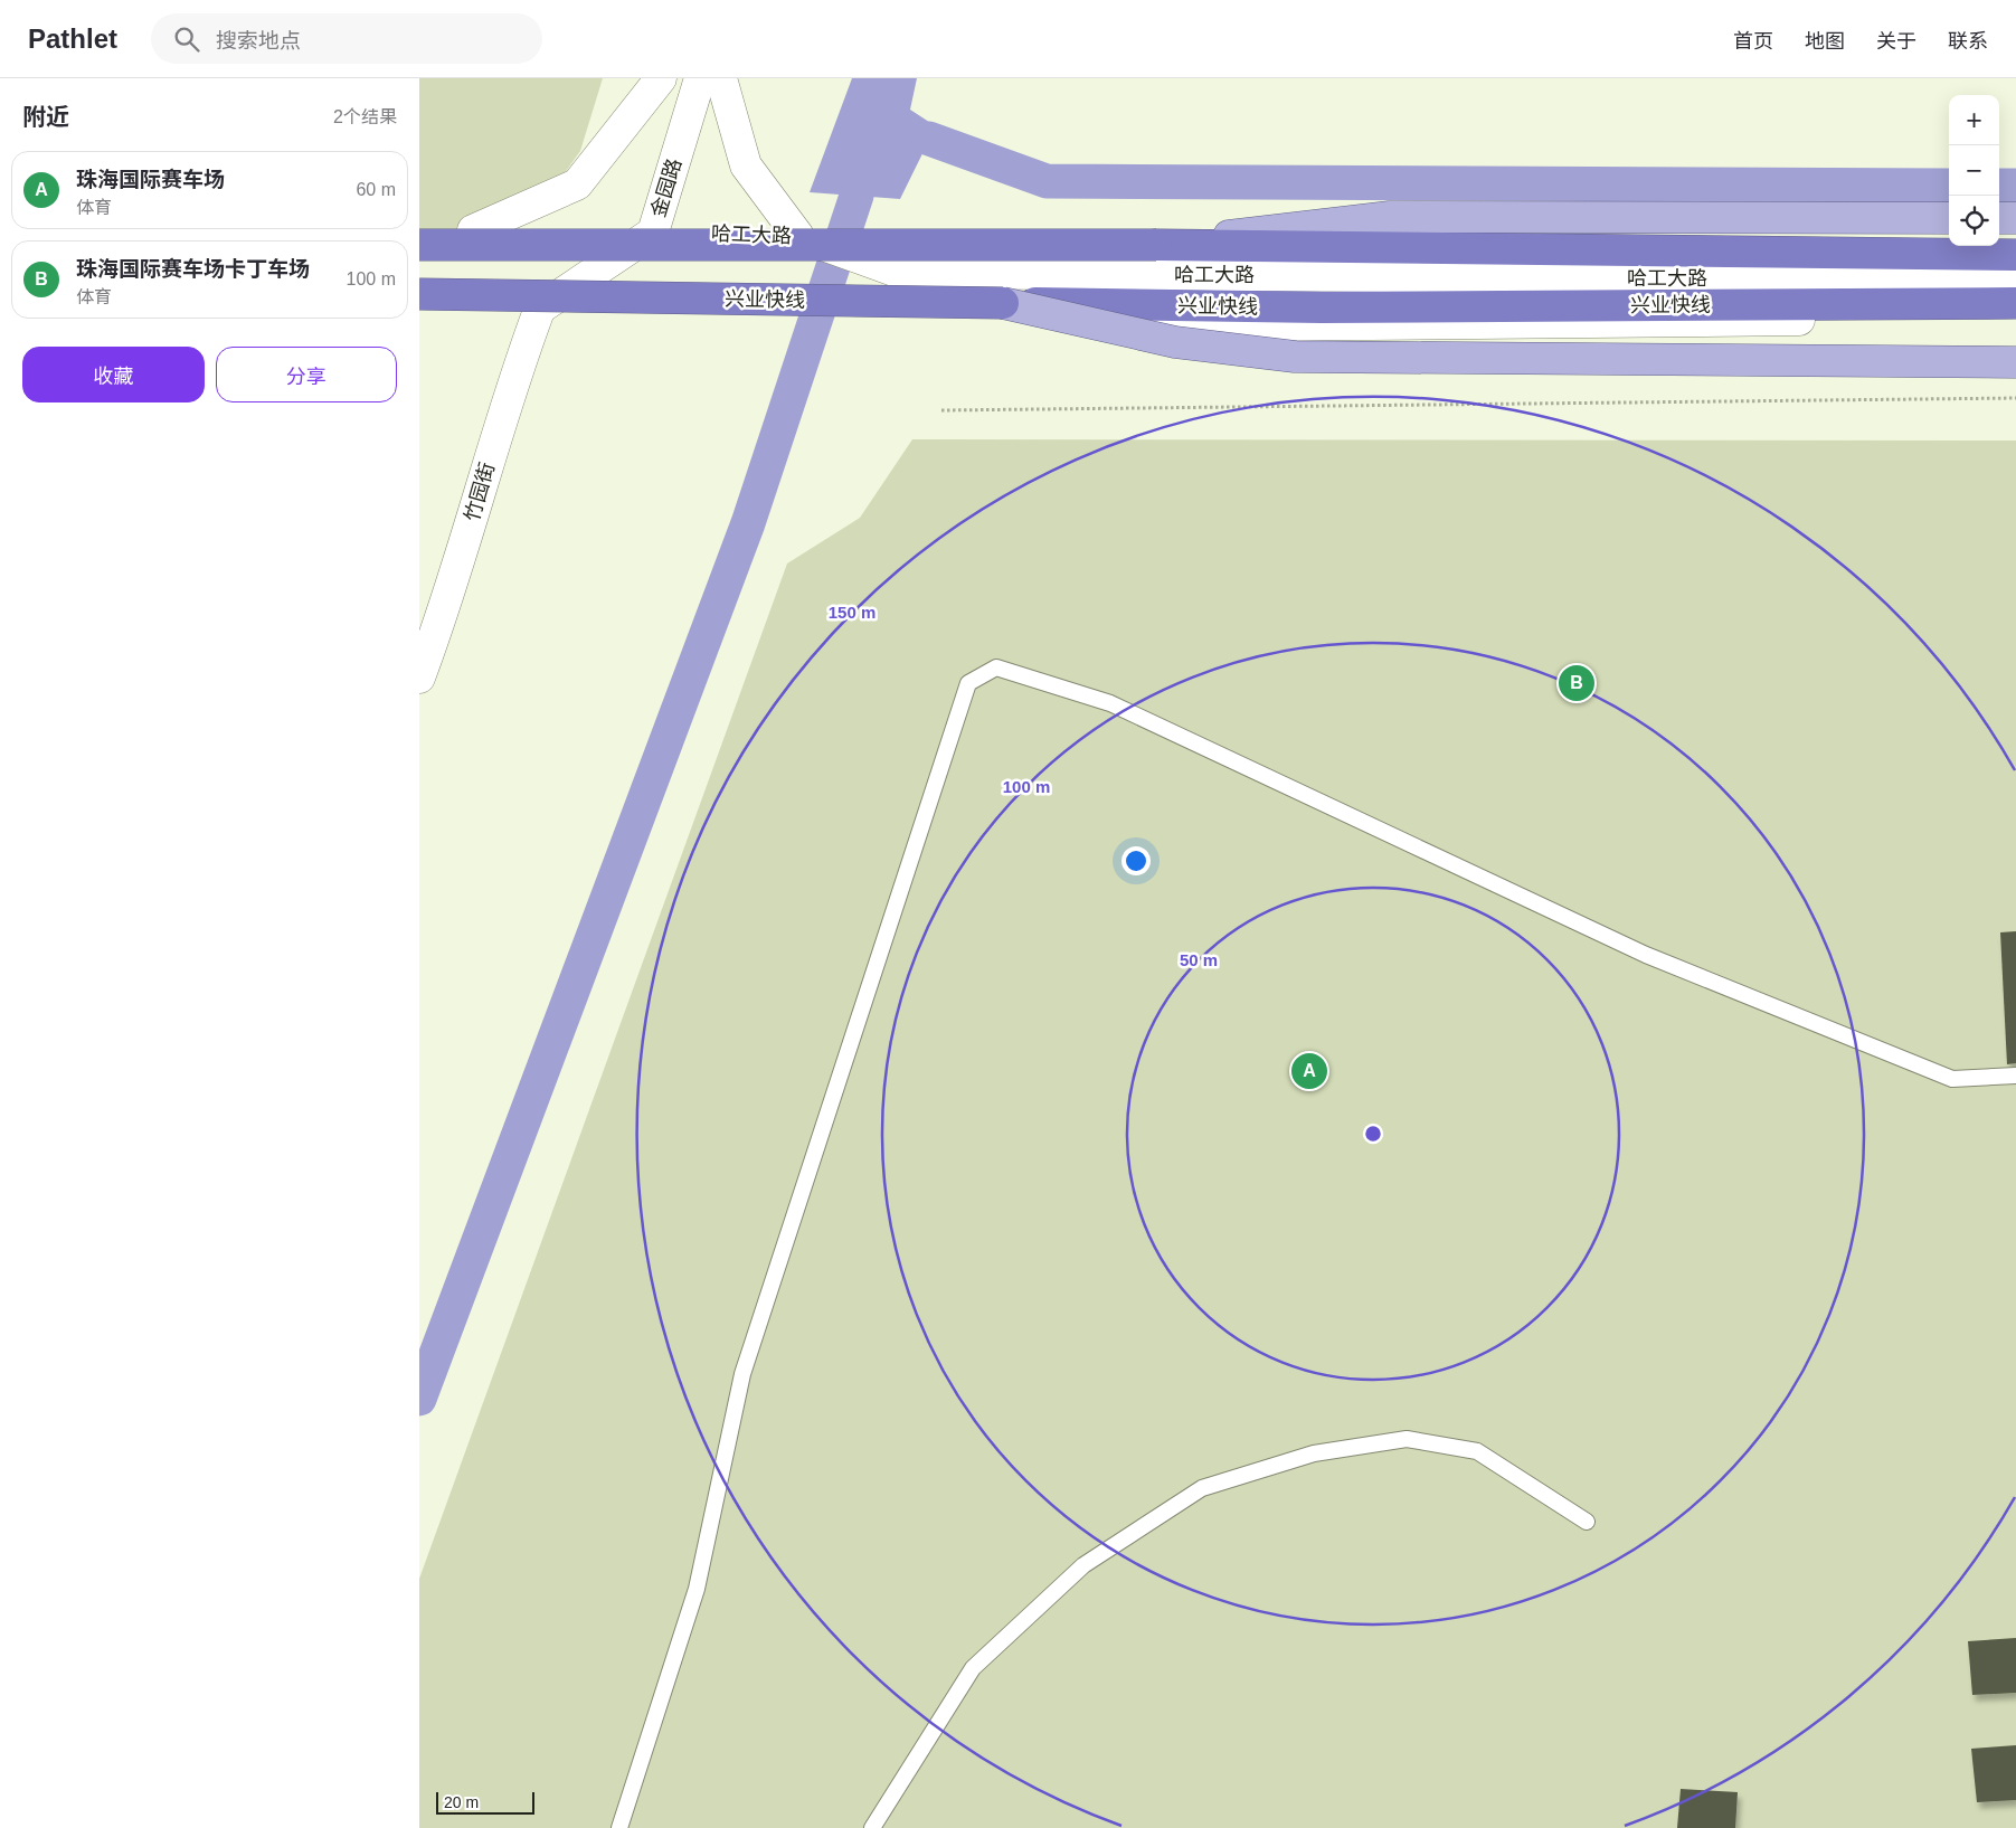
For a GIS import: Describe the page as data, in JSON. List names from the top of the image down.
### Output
{
  "streets": {
    "highway": ["兴业快线"],
    "street": ["金园路", "哈工大路", "竹园街"]
  },
  "crossings": [
    ["金园路", "哈工大路"],
    ["金园路", "竹园街"]
  ],
  "scale_bar": "20 m",
  "page": {
    "header": "Pathlet",
    "search": "搜索地点",
    "nav": [
      "首页",
      "地图",
      "关于",
      "联系"
    ],
    "heading": ["附近", "2个结果"],
    "map_buttons": ["+", "−"],
    "list": [
      {
        "mark": "A",
        "name": "珠海国际赛车场",
        "note": "体育",
        "value": "60 m"
      },
      {
        "mark": "B",
        "name": "珠海国际赛车场卡丁车场",
        "note": "体育",
        "value": "100 m"
      }
    ],
    "buttons": ["收藏", "分享"],
    "pins": ["B", "A"],
    "scale": "20 m"
  },
  "rings": ["150 m", "100 m", "50 m"]
}
